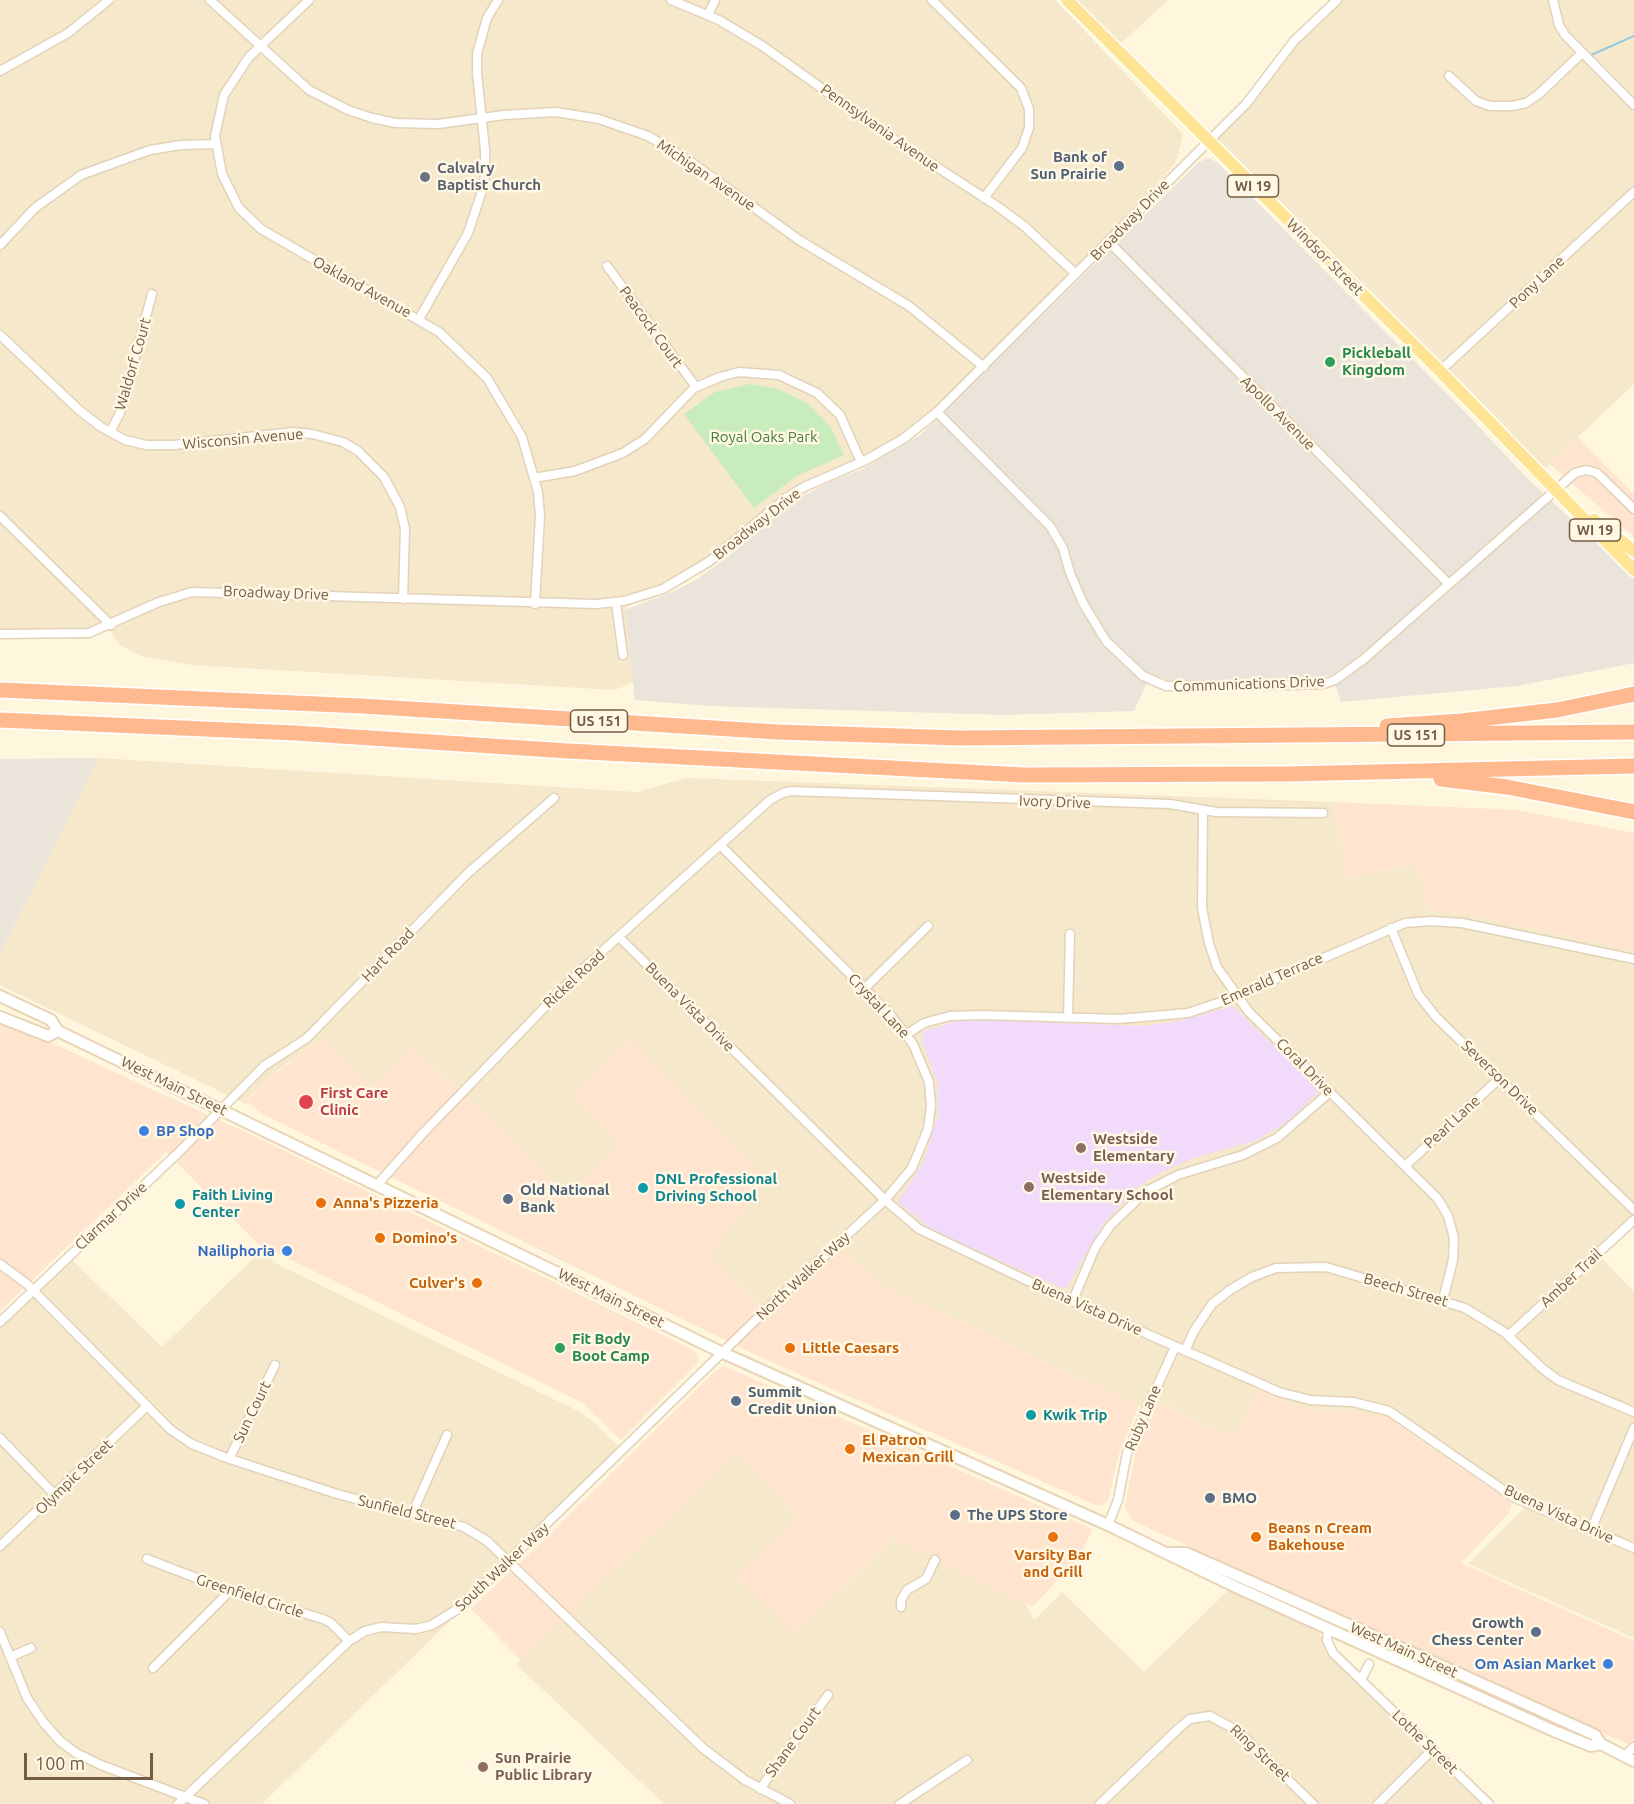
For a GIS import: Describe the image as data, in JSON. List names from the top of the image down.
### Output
{
  "streets": {
    "highway": ["US 151"],
    "main road": ["WI 19", "Windsor Street", "West Main Street"],
    "street": [
      "Pennsylvania Avenue",
      "Michigan Avenue",
      "Broadway Drive",
      "Pony Lane",
      "Oakland Avenue",
      "Peacock Court",
      "Waldorf Court",
      "Apollo Avenue",
      "Wisconsin Avenue",
      "Communications Drive",
      "Ivory Drive",
      "Hart Road",
      "Rickel Road",
      "Emerald Terrace",
      "Crystal Lane",
      "Buena Vista Drive",
      "Coral Drive",
      "Severson Drive",
      "Pearl Lane",
      "Clarmar Drive",
      "North Walker Way",
      "Amber Trail",
      "Beech Street",
      "Sun Court",
      "Ruby Lane",
      "Olympic Street",
      "Sunfield Street",
      "South Walker Way",
      "Greenfield Circle",
      "Shane Court",
      "Lothe Street",
      "Ring Street"
    ]
  },
  "crossings": [
    ["Pennsylvania Avenue", "Broadway Drive"],
    ["Michigan Avenue", "Broadway Drive"],
    ["Michigan Avenue", "Oakland Avenue"],
    ["Broadway Drive", "Windsor Street"],
    ["Broadway Drive", "Oakland Avenue"],
    ["Broadway Drive", "Apollo Avenue"],
    ["Broadway Drive", "Wisconsin Avenue"],
    ["Broadway Drive", "Communications Drive"],
    ["Windsor Street", "Pony Lane"],
    ["Windsor Street", "Communications Drive"],
    ["Waldorf Court", "Wisconsin Avenue"],
    ["Apollo Avenue", "Communications Drive"],
    ["Ivory Drive", "Rickel Road"],
    ["Ivory Drive", "Coral Drive"],
    ["Hart Road", "West Main Street"],
    ["Hart Road", "Clarmar Drive"],
    ["Rickel Road", "Crystal Lane"],
    ["Rickel Road", "Buena Vista Drive"],
    ["Rickel Road", "West Main Street"],
    ["Emerald Terrace", "Crystal Lane"],
    ["Emerald Terrace", "Coral Drive"],
    ["Emerald Terrace", "Severson Drive"],
    ["Crystal Lane", "Buena Vista Drive"],
    ["Crystal Lane", "North Walker Way"],
    ["Buena Vista Drive", "North Walker Way"],
    ["Buena Vista Drive", "Beech Street"],
    ["Buena Vista Drive", "Ruby Lane"],
    ["Coral Drive", "Pearl Lane"],
    ["Coral Drive", "Beech Street"],
    ["Severson Drive", "Pearl Lane"],
    ["West Main Street", "Clarmar Drive"],
    ["West Main Street", "North Walker Way"],
    ["West Main Street", "Ruby Lane"],
    ["West Main Street", "South Walker Way"],
    ["West Main Street", "Lothe Street"],
    ["Clarmar Drive", "Sunfield Street"],
    ["North Walker Way", "South Walker Way"],
    ["Amber Trail", "Beech Street"],
    ["Sun Court", "Sunfield Street"],
    ["Olympic Street", "Sunfield Street"],
    ["Sunfield Street", "South Walker Way"],
    ["Sunfield Street", "Shane Court"],
    ["South Walker Way", "Greenfield Circle"]
  ],
  "parks": ["Royal Oaks Park"],
  "places": [
    "Bank of Sun Prairie",
    "Calvalry Baptist Church",
    "Pickleball Kingdom",
    "First Care Clinic",
    "BP Shop",
    "Westside Elementary",
    "Westside Elementary School",
    "DNL Professional Driving School",
    "Old National Bank",
    "Anna's Pizzeria",
    "Faith Living Center",
    "Domino's",
    "Nailiphoria",
    "Culver's",
    "Fit Body Boot Camp",
    "Little Caesars",
    "Summit Credit Union",
    "Kwik Trip",
    "El Patron Mexican Grill",
    "BMO",
    "The UPS Store",
    "Varsity Bar and Grill",
    "Beans n Cream Bakehouse",
    "Growth Chess Center",
    "Om Asian Market",
    "Sun Prairie Public Library"
  ],
  "scale_bar": "100 m"
}
